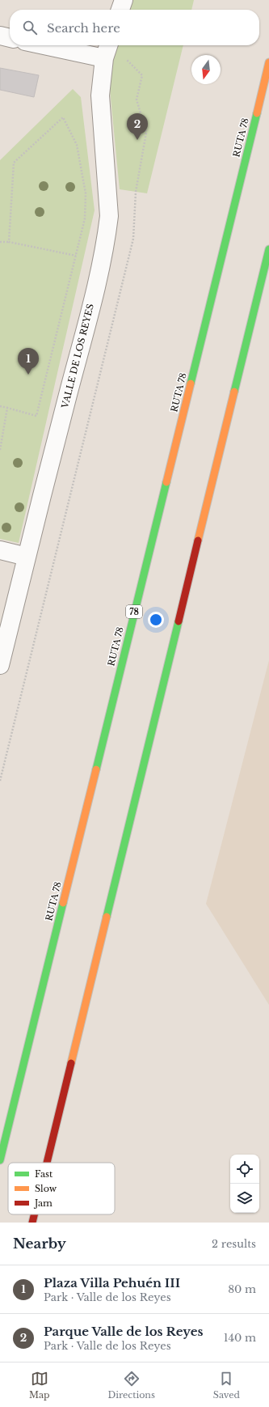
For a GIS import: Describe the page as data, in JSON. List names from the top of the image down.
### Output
{
  "streets": {
    "highway": ["RUTA 78", "78"],
    "street": ["VALLE DE LOS REYES"]
  },
  "legend": ["Fast", "Slow", "Jam"],
  "north": "bottom",
  "page": {
    "search": "Search here",
    "pins": ["2", "1"],
    "heading": ["Nearby", "2 results"],
    "list": [
      {
        "mark": "1",
        "name": "Plaza Villa Pehuén III",
        "note": "Park · Valle de los Reyes",
        "value": "80 m"
      },
      {
        "mark": "2",
        "name": "Parque Valle de los Reyes",
        "note": "Park · Valle de los Reyes",
        "value": "140 m"
      }
    ],
    "nav": ["Map", "Directions", "Saved"]
  }
}
